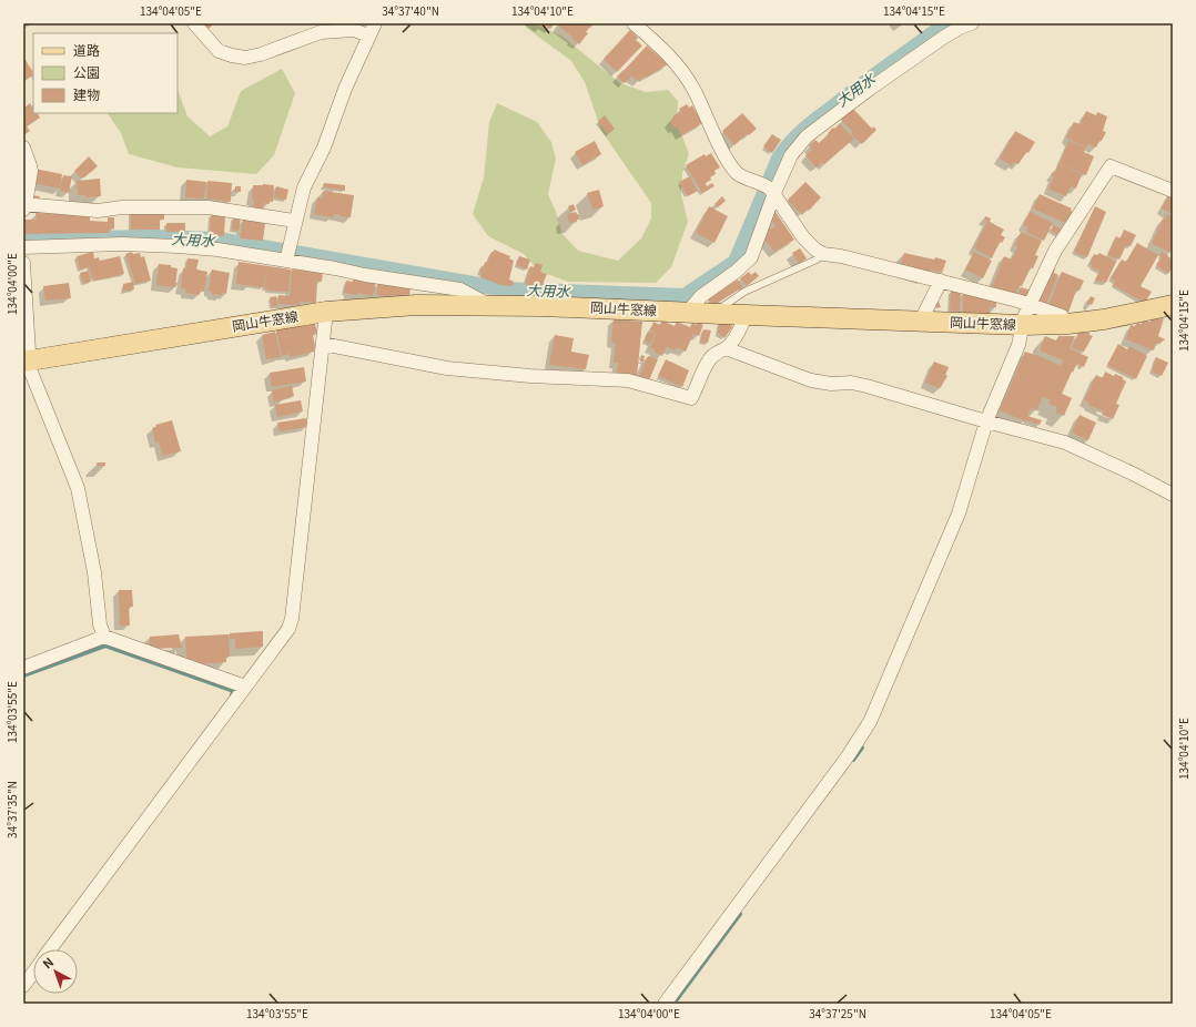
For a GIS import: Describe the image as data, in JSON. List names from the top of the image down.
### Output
{
  "streets": {
    "main road": ["岡山牛窓線"]
  },
  "water": ["大用水"],
  "legend": ["道路", "公園", "建物"],
  "north": "top left",
  "coordinates": [
    "134°04'05\"E",
    "34°37'40\"N",
    "134°04'10\"E",
    "134°04'15\"E",
    "134°04'00\"E",
    "134°03'55\"E",
    "34°37'35\"N",
    "34°37'25\"N"
  ]
}
